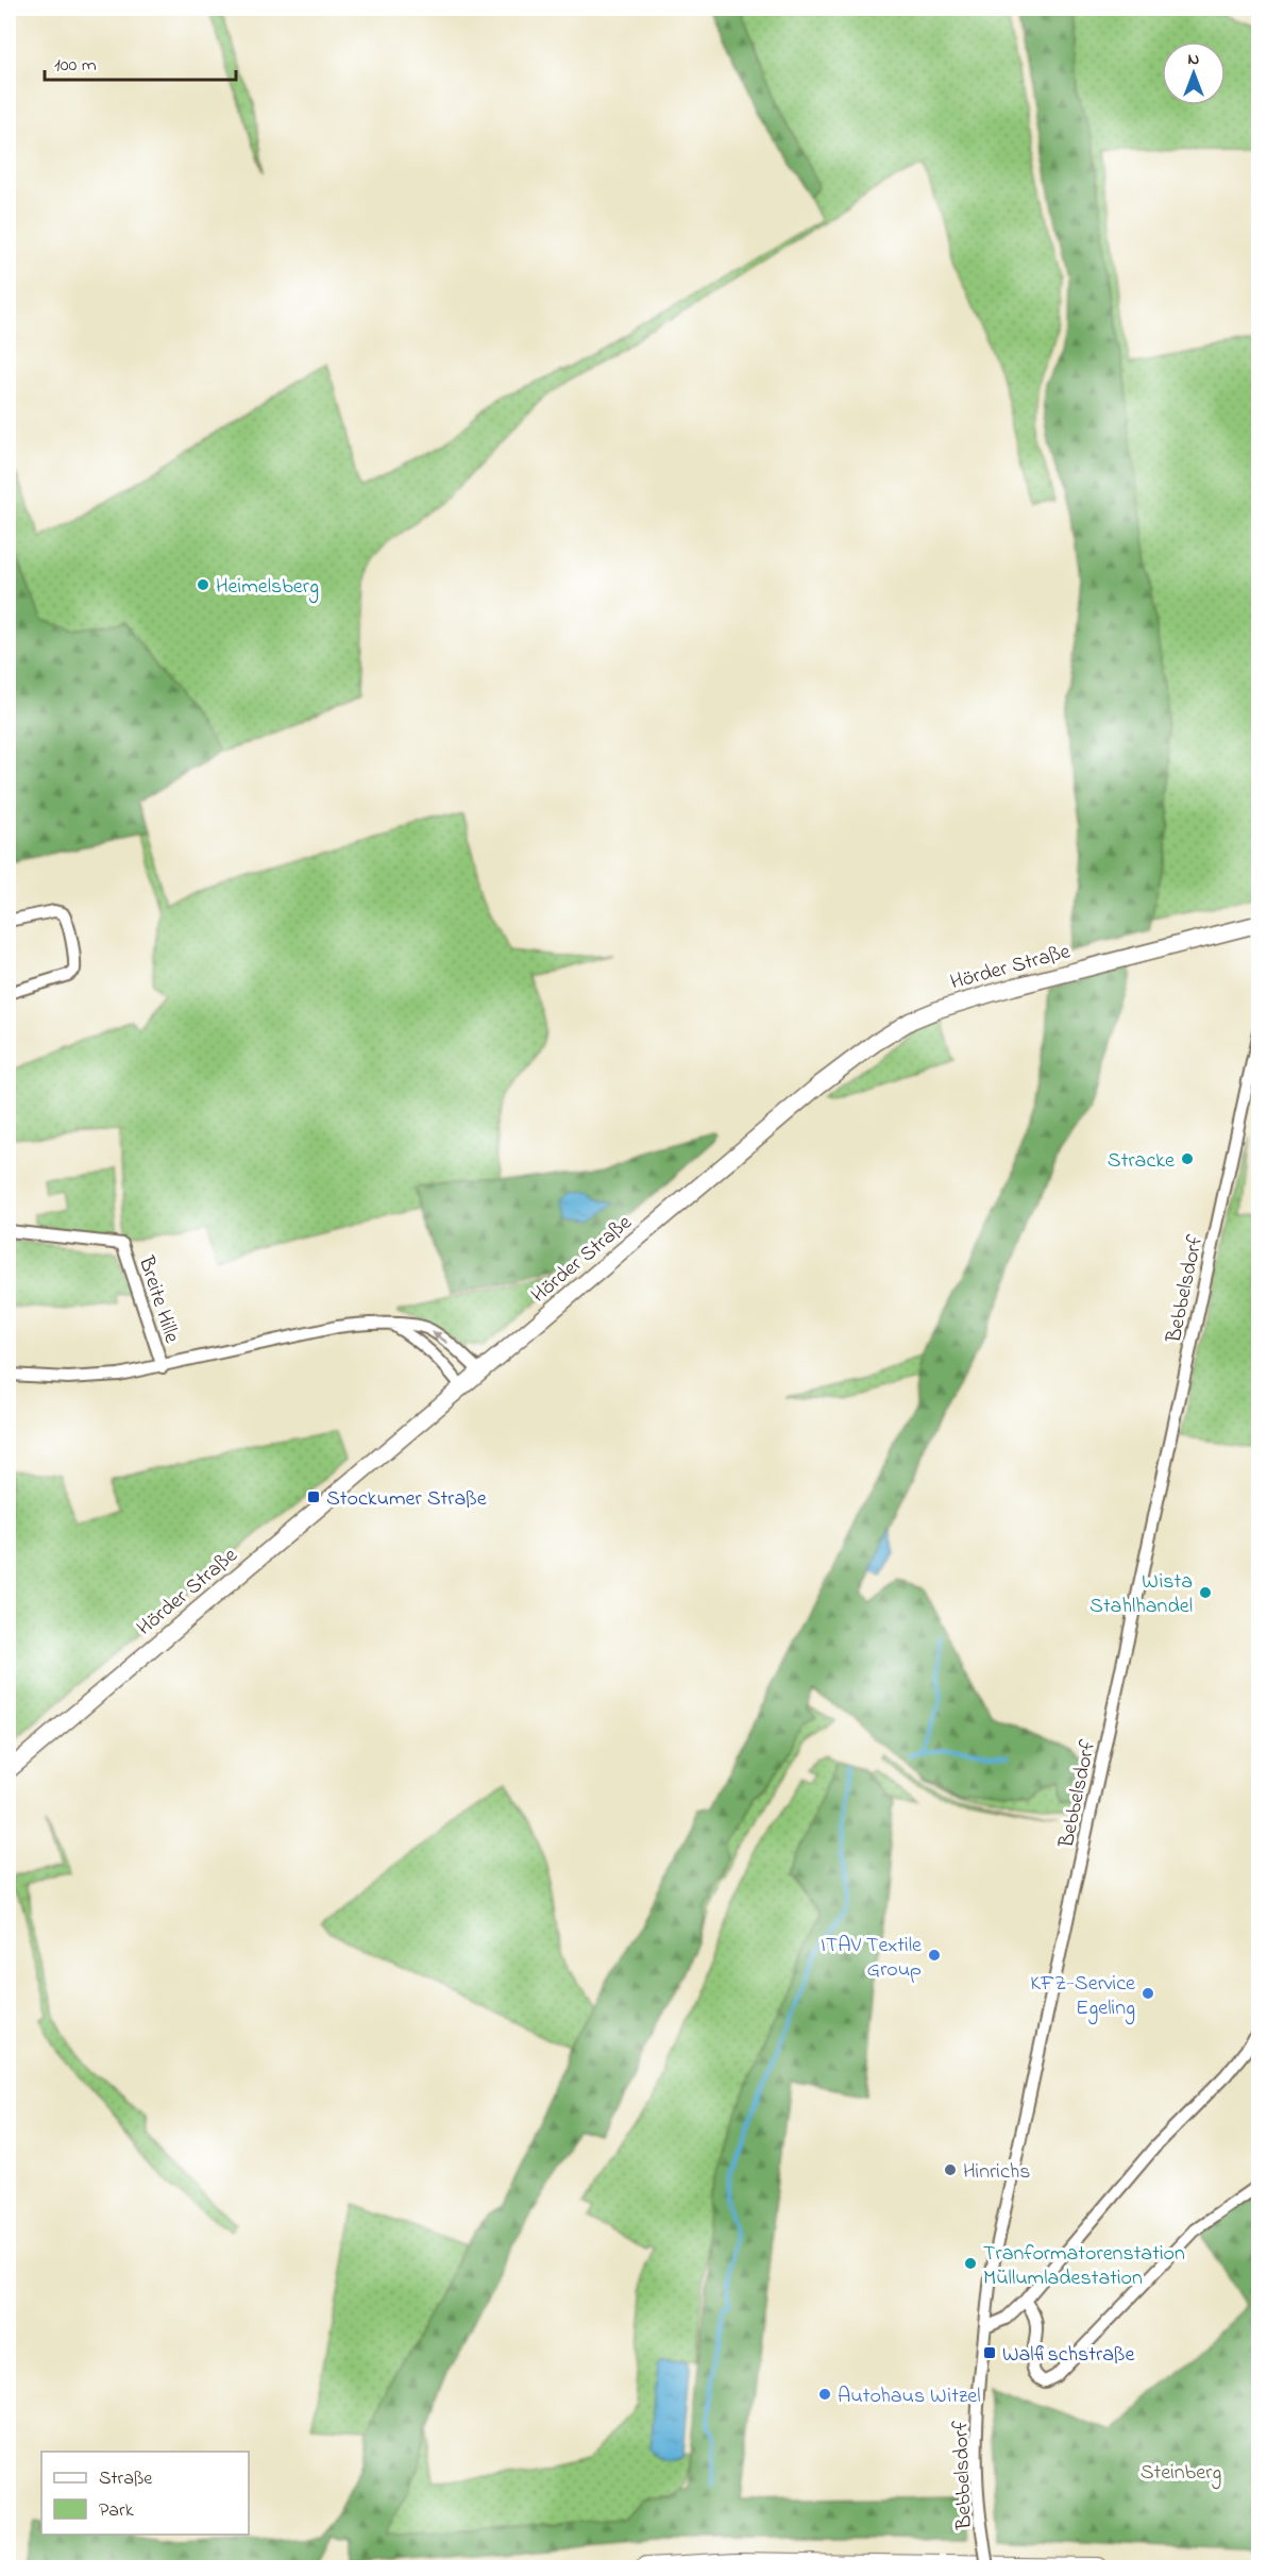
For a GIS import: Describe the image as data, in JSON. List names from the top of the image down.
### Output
{
  "streets": {
    "main road": ["Hörder Straße"],
    "street": ["Bebbelsdorf", "Breite Hille"]
  },
  "parks": ["Steinberg"],
  "places": {
    "other": [
      "Heimelsberg",
      "Stracke",
      "Wista Stahlhandel",
      "ITAV Textile Group",
      "KFZ-Service Egeling",
      "Hinrichs",
      "Tranformatorenstation Müllumladestation",
      "Autohaus Witzel"
    ],
    "transit": ["Stockumer Straße", "Walfischstraße"]
  },
  "legend": ["Straße", "Park"],
  "scale_bar": "100 m",
  "north": "top"
}
